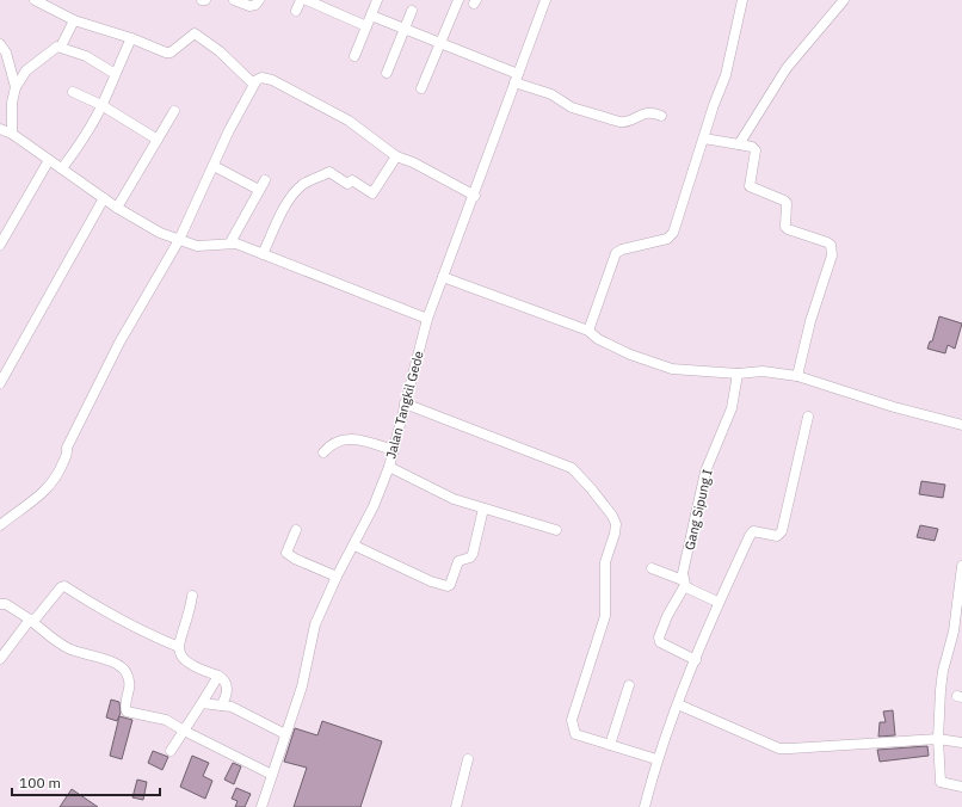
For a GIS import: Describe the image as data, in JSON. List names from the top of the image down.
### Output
{
  "streets": {
    "street": ["Jalan Tangkil Gede", "Gang Sipung I"]
  },
  "scale_bar": "100 m"
}
